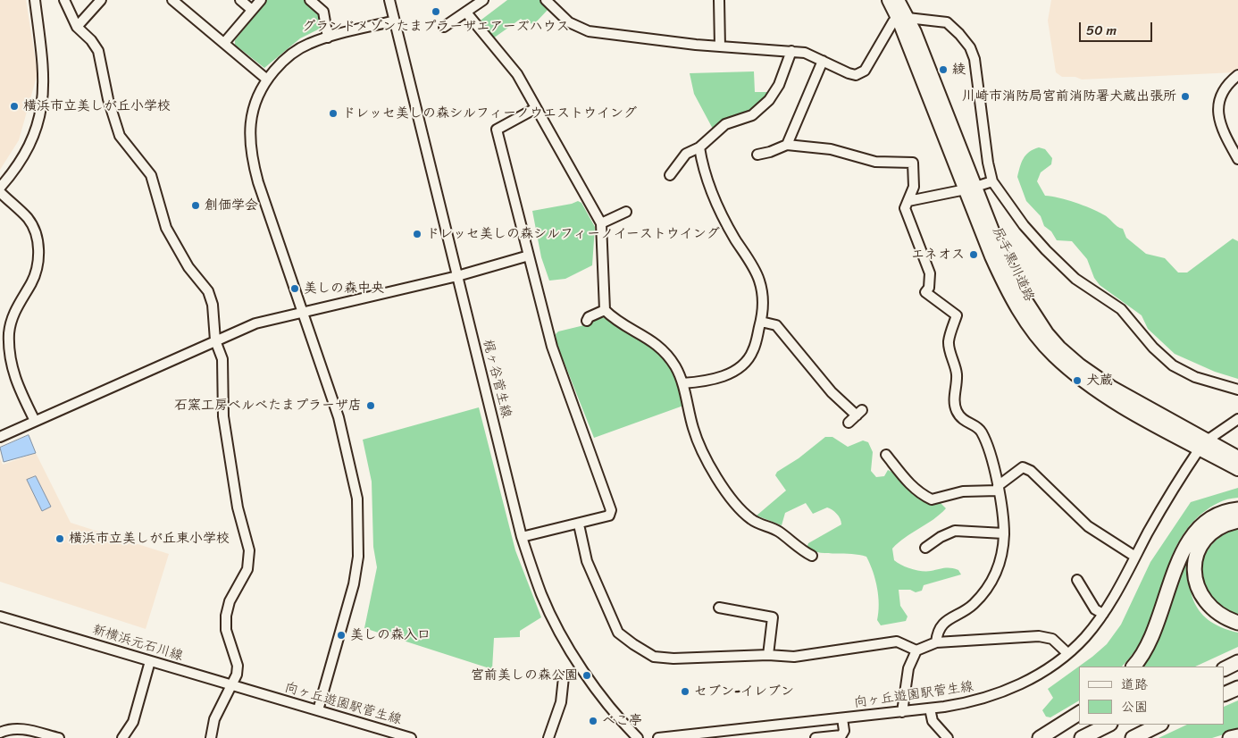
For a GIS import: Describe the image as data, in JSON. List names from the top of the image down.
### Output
{
  "streets": {
    "main road": ["尻手黒川道路"],
    "street": ["梶ヶ谷菅生線", "新横浜元石川線", "向ヶ丘遊園駅菅生線"]
  },
  "crossings": [
    ["尻手黒川道路", "向ヶ丘遊園駅菅生線"],
    ["新横浜元石川線", "向ヶ丘遊園駅菅生線"]
  ],
  "places": [
    "グランドメゾンたまプラーザエアーズハウス",
    "綾",
    "川崎市消防局宮前消防署犬蔵出張所",
    "横浜市立美しが丘小学校",
    "ドレッセ美しの森シルフィーノウエストウイング",
    "創価学会",
    "ドレッセ美しの森シルフィーノイーストウイング",
    "エネオス",
    "美しの森中央",
    "犬蔵",
    "石窯工房ベルベたまプラーザ店",
    "横浜市立美しが丘東小学校",
    "美しの森入口",
    "宮前美しの森公園",
    "セブン-イレブン",
    "べこ亭"
  ],
  "legend": ["道路", "公園"],
  "scale_bar": "50 m"
}
